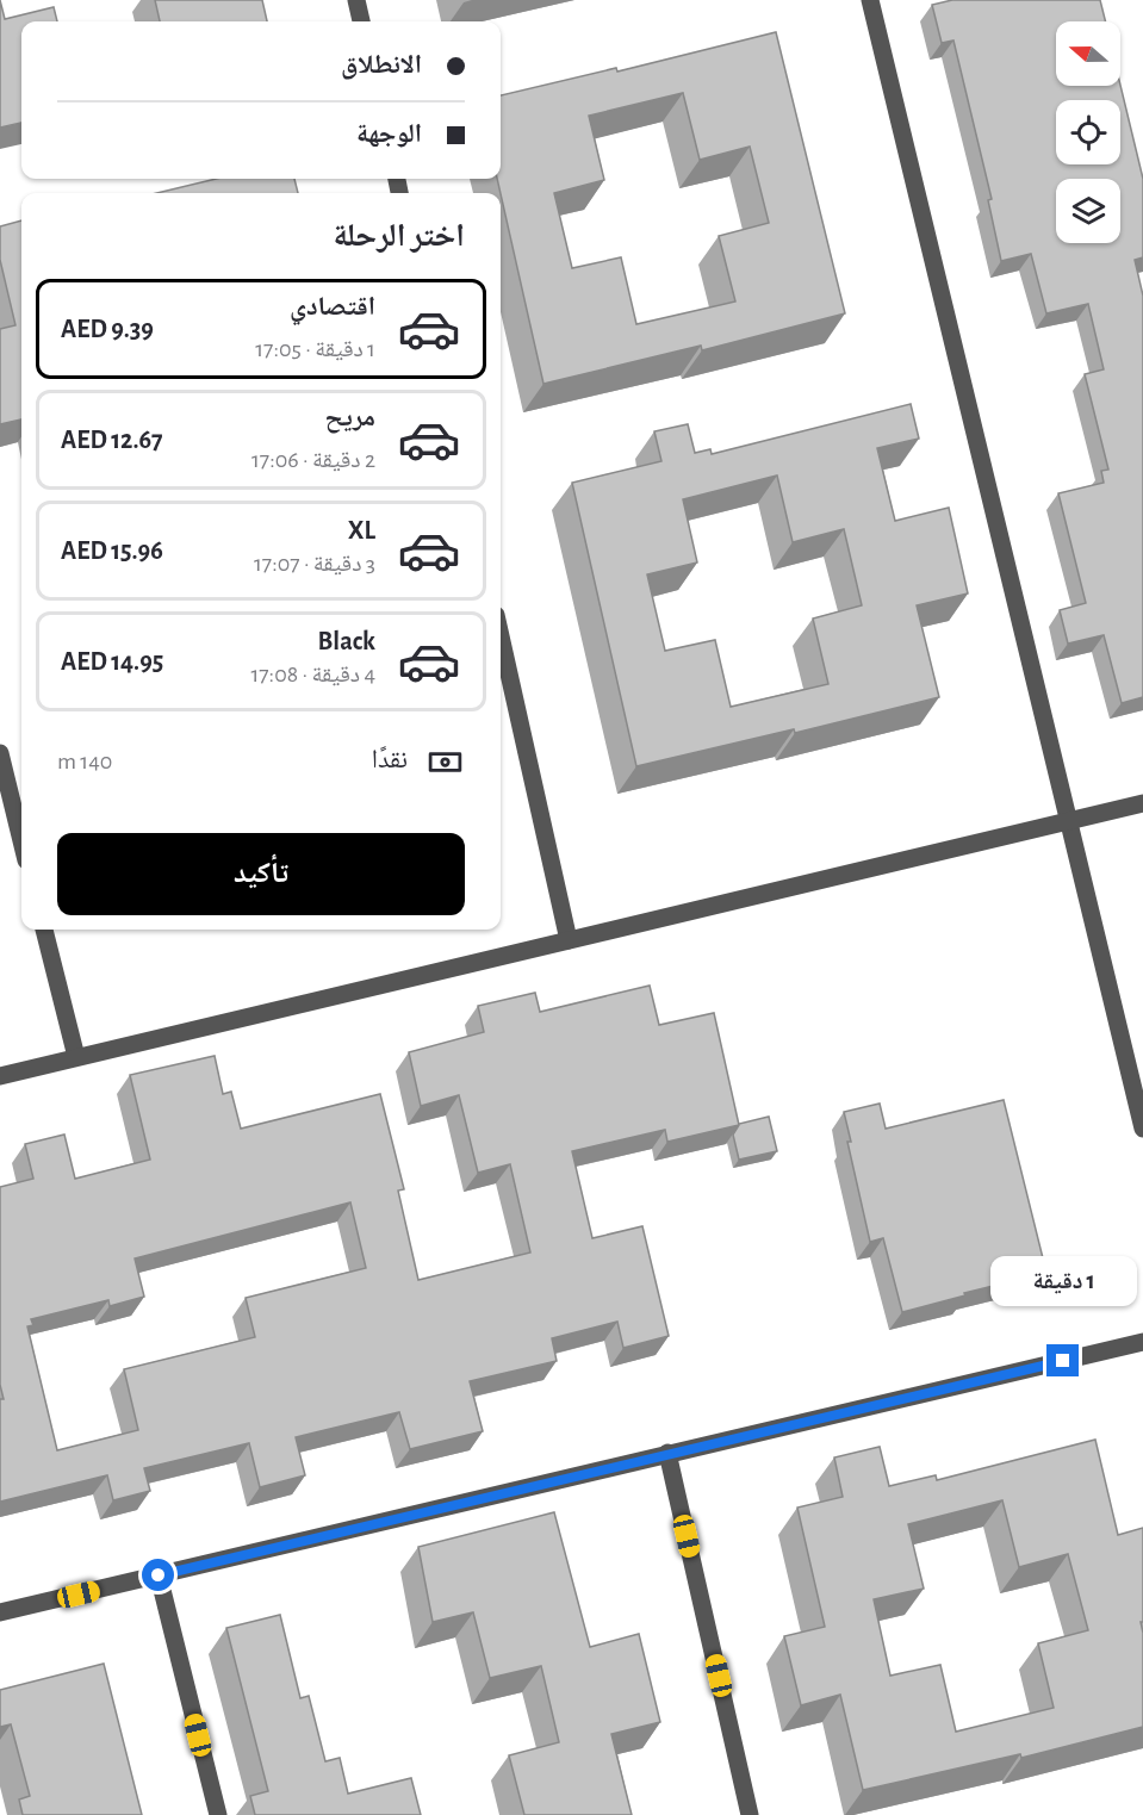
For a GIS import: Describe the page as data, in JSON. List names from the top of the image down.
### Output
{
  "north": "left",
  "page": {
    "banner": ["الانطلاق", "الوجهة"],
    "heading": "اختر الرحلة",
    "list": [
      {
        "name": "اقتصادي",
        "note": "1 دقيقة · 17:05",
        "value": "AED 9.39"
      },
      {
        "name": "مريح",
        "note": "2 دقيقة · 17:06",
        "value": "AED 12.67"
      },
      {
        "name": "XL",
        "note": "3 دقيقة · 17:07",
        "value": "AED 15.96"
      },
      {
        "name": "Black",
        "note": "4 دقيقة · 17:08",
        "value": "AED 14.95"
      }
    ],
    "pay": ["نقدًا", "140 m"],
    "buttons": "تأكيد",
    "bubble": "1 دقيقة"
  }
}
